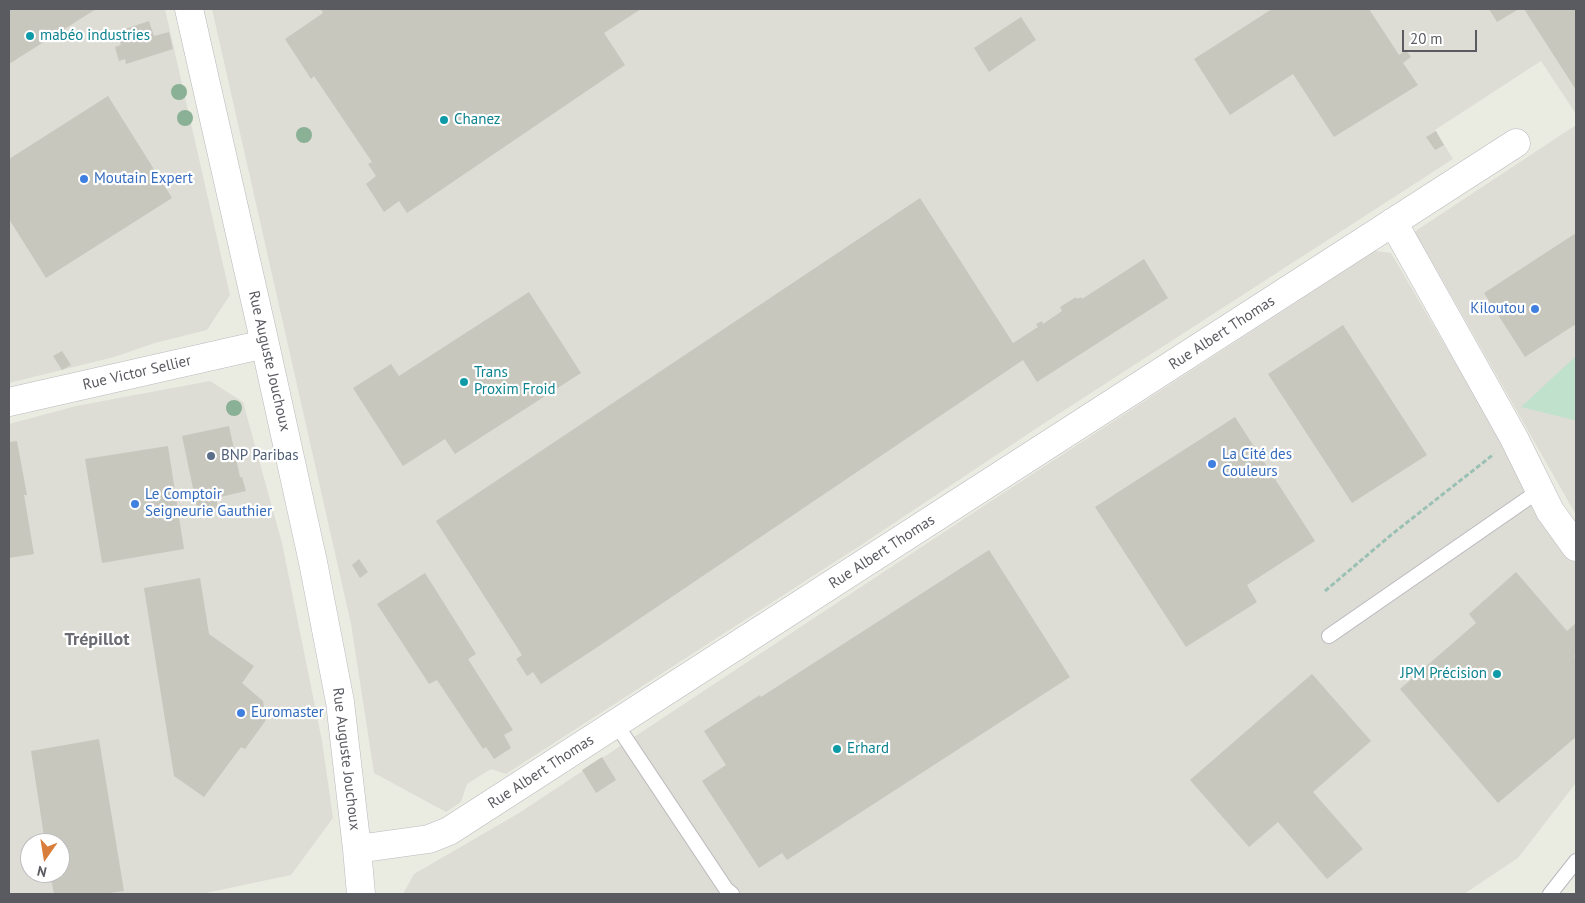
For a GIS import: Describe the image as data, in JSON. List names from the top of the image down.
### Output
{
  "streets": {
    "street": ["Rue Albert Thomas", "Rue Auguste Jouchoux", "Rue Victor Sellier"]
  },
  "crossings": [
    ["Rue Albert Thomas", "Rue Auguste Jouchoux"],
    ["Rue Auguste Jouchoux", "Rue Victor Sellier"]
  ],
  "districts": ["Trépillot"],
  "places": [
    "mabéo industries",
    "Chanez",
    "Moutain Expert",
    "Kiloutou",
    "Trans Proxim Froid",
    "BNP Paribas",
    "La Cité des Couleurs",
    "Le Comptoir Seigneurie Gauthier",
    "JPM Précision",
    "Euromaster",
    "Erhard"
  ],
  "scale_bar": "20 m",
  "north": "bottom"
}
